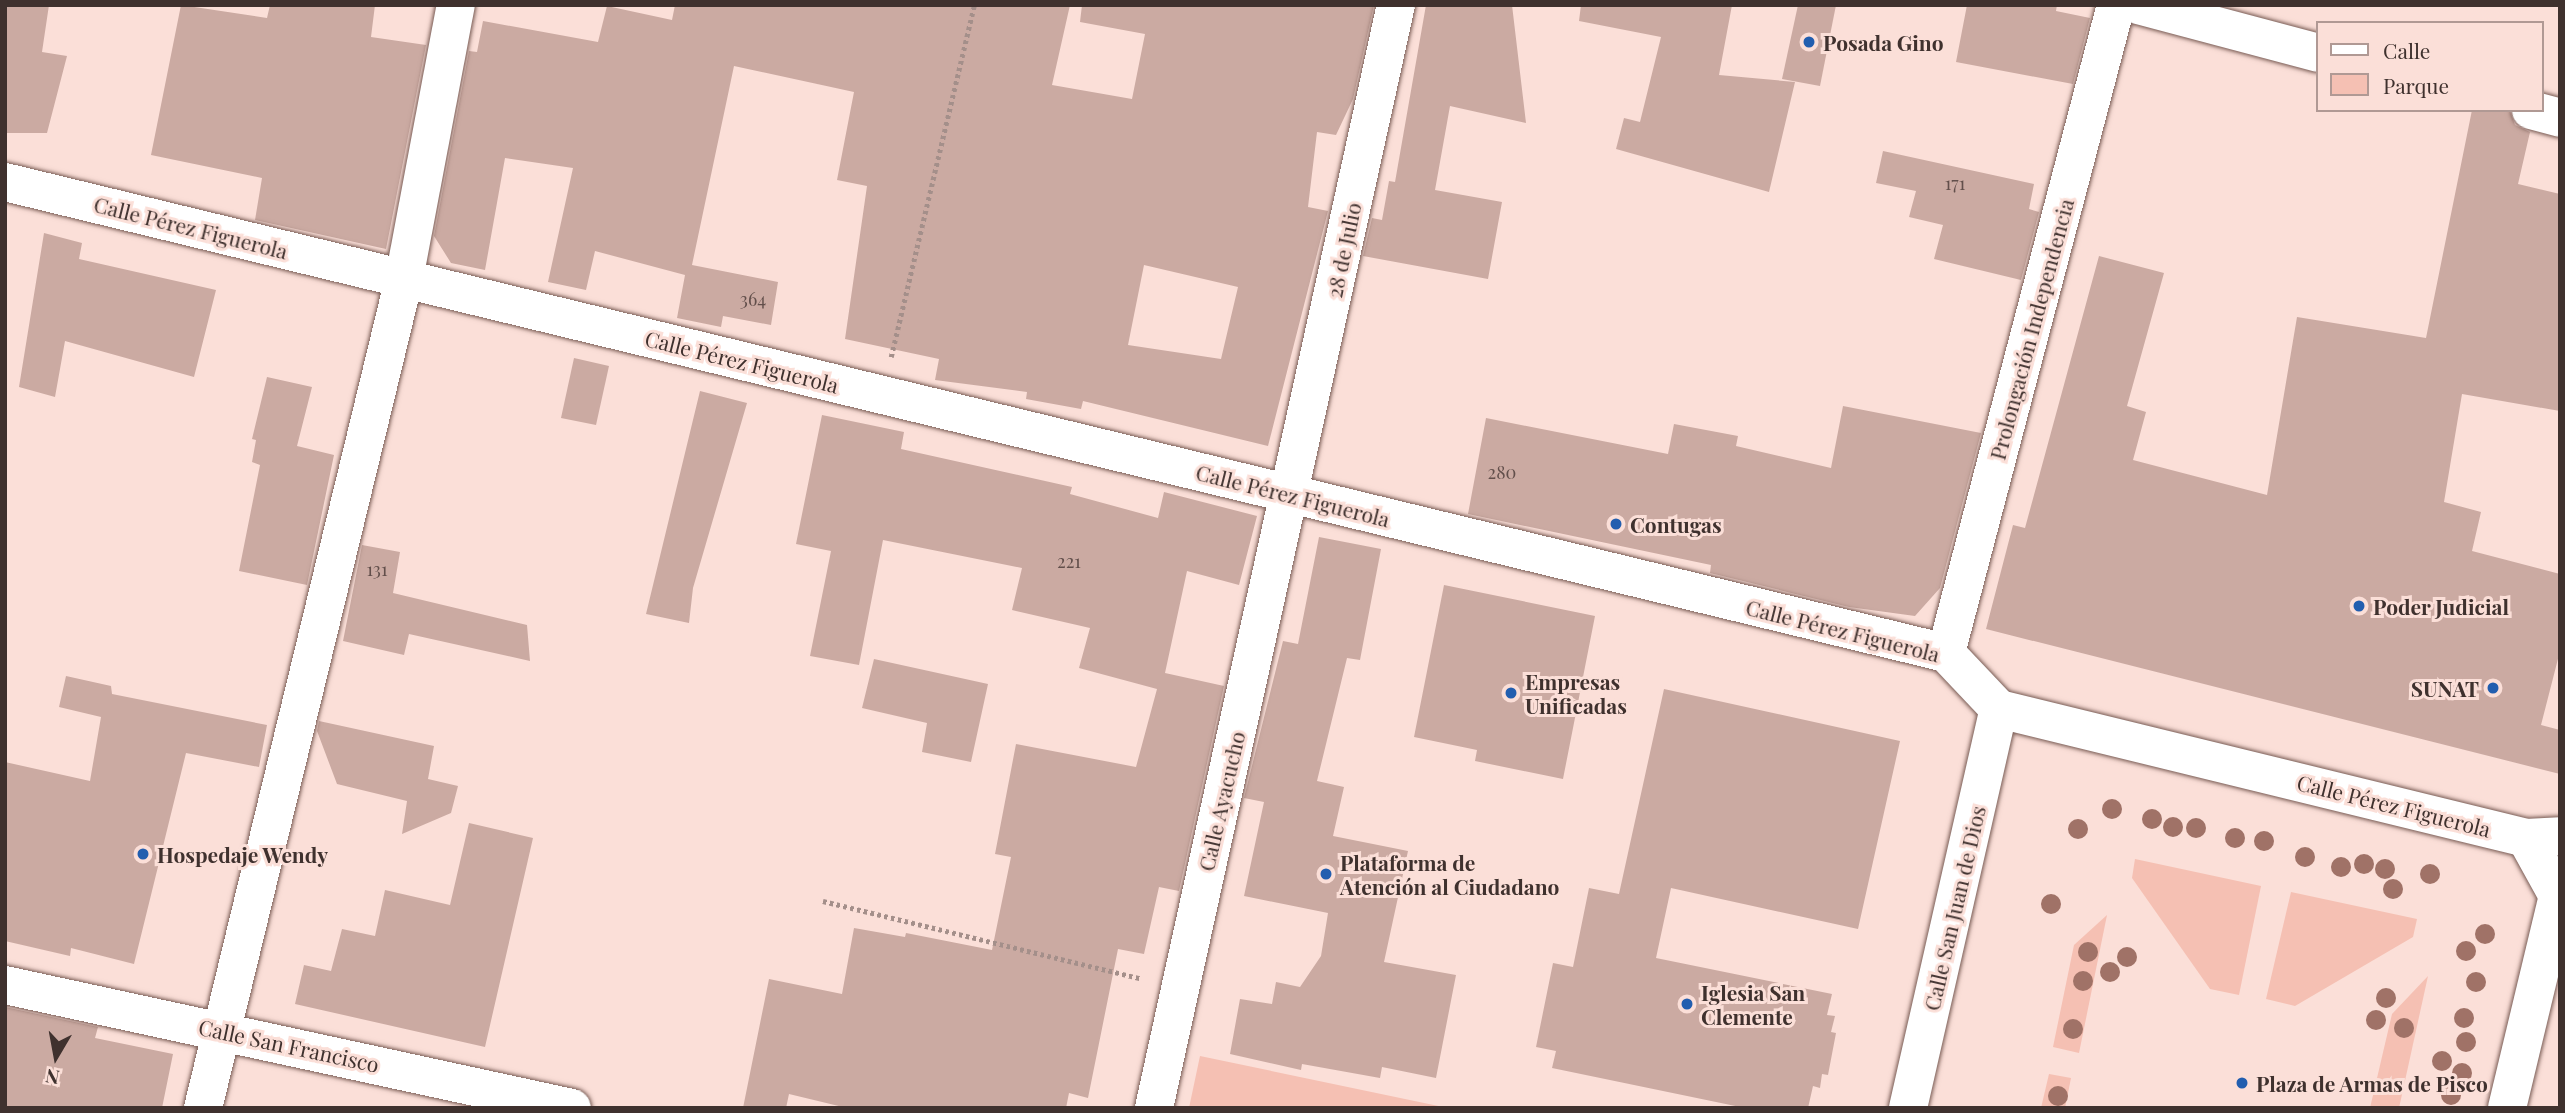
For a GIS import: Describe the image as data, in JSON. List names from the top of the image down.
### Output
{
  "streets": {
    "street": [
      "Calle Pérez Figuerola",
      "28 de Julio",
      "Prolongación Independencia",
      "Calle Ayacucho",
      "Calle San Juan de Dios",
      "Calle San Francisco"
    ]
  },
  "crossings": [
    ["Calle Pérez Figuerola", "28 de Julio"],
    ["Calle Pérez Figuerola", "Prolongación Independencia"],
    ["Calle Pérez Figuerola", "Calle Ayacucho"],
    ["Calle Pérez Figuerola", "Calle San Juan de Dios"],
    ["28 de Julio", "Calle Ayacucho"]
  ],
  "places": [
    "Posada Gino",
    "Contugas",
    "Poder Judicial",
    "SUNAT",
    "Empresas Unificadas",
    "Hospedaje Wendy",
    "Plataforma de Atención al Ciudadano",
    "Iglesia San Clemente",
    "Plaza de Armas de Pisco"
  ],
  "house_numbers": [
    "171",
    "364",
    "280",
    "221",
    "131"
  ],
  "legend": ["Calle", "Parque"],
  "north": "bottom"
}
